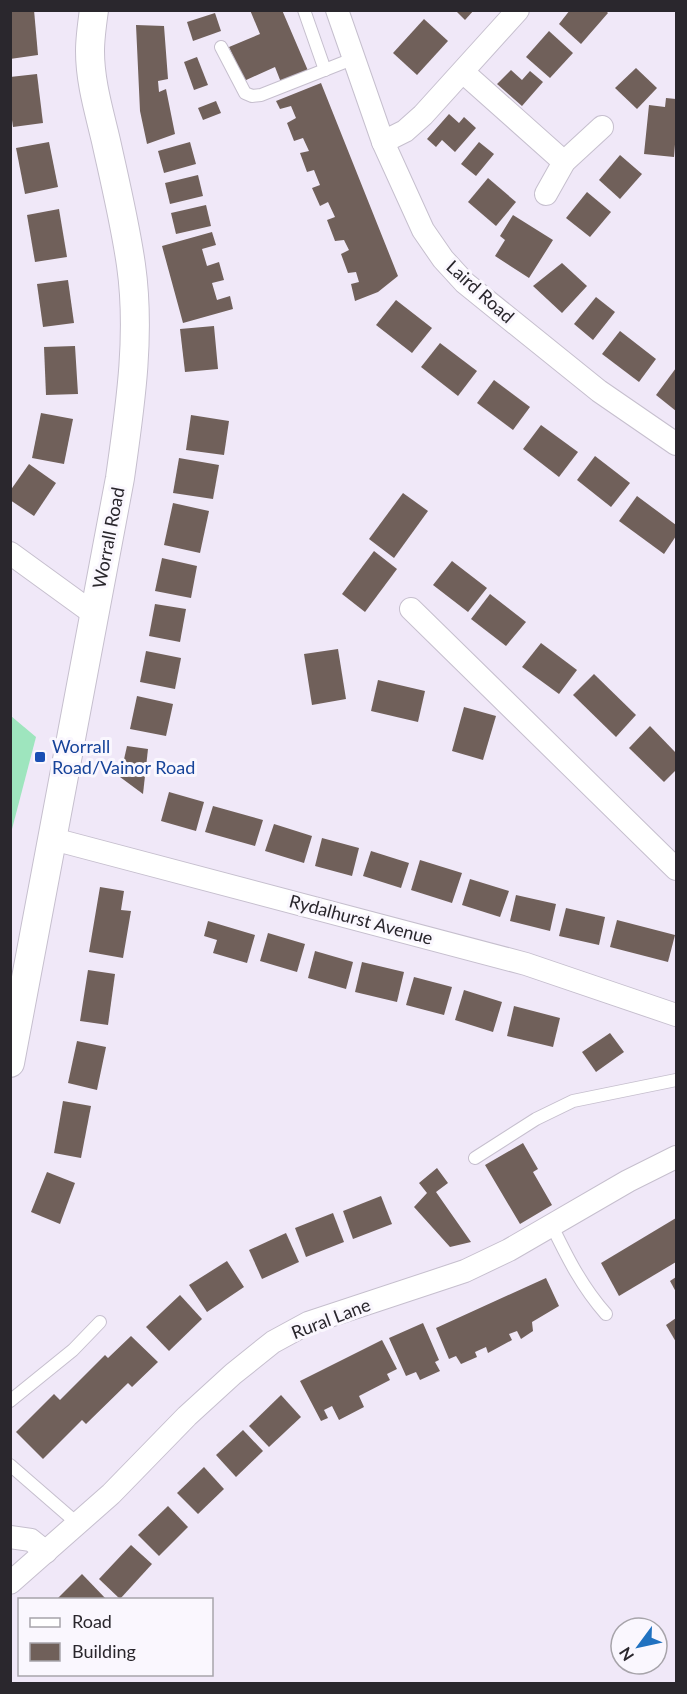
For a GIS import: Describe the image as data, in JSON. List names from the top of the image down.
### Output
{
  "streets": {
    "street": [
      "Laird Road",
      "Worrall Road",
      "Rydalhurst Avenue",
      "Rural Lane"
    ]
  },
  "crossings": [
    ["Worrall Road", "Rydalhurst Avenue"]
  ],
  "places": {
    "transit": ["Worrall Road/Vainor Road"]
  },
  "legend": ["Road", "Building"],
  "north": "bottom left"
}
